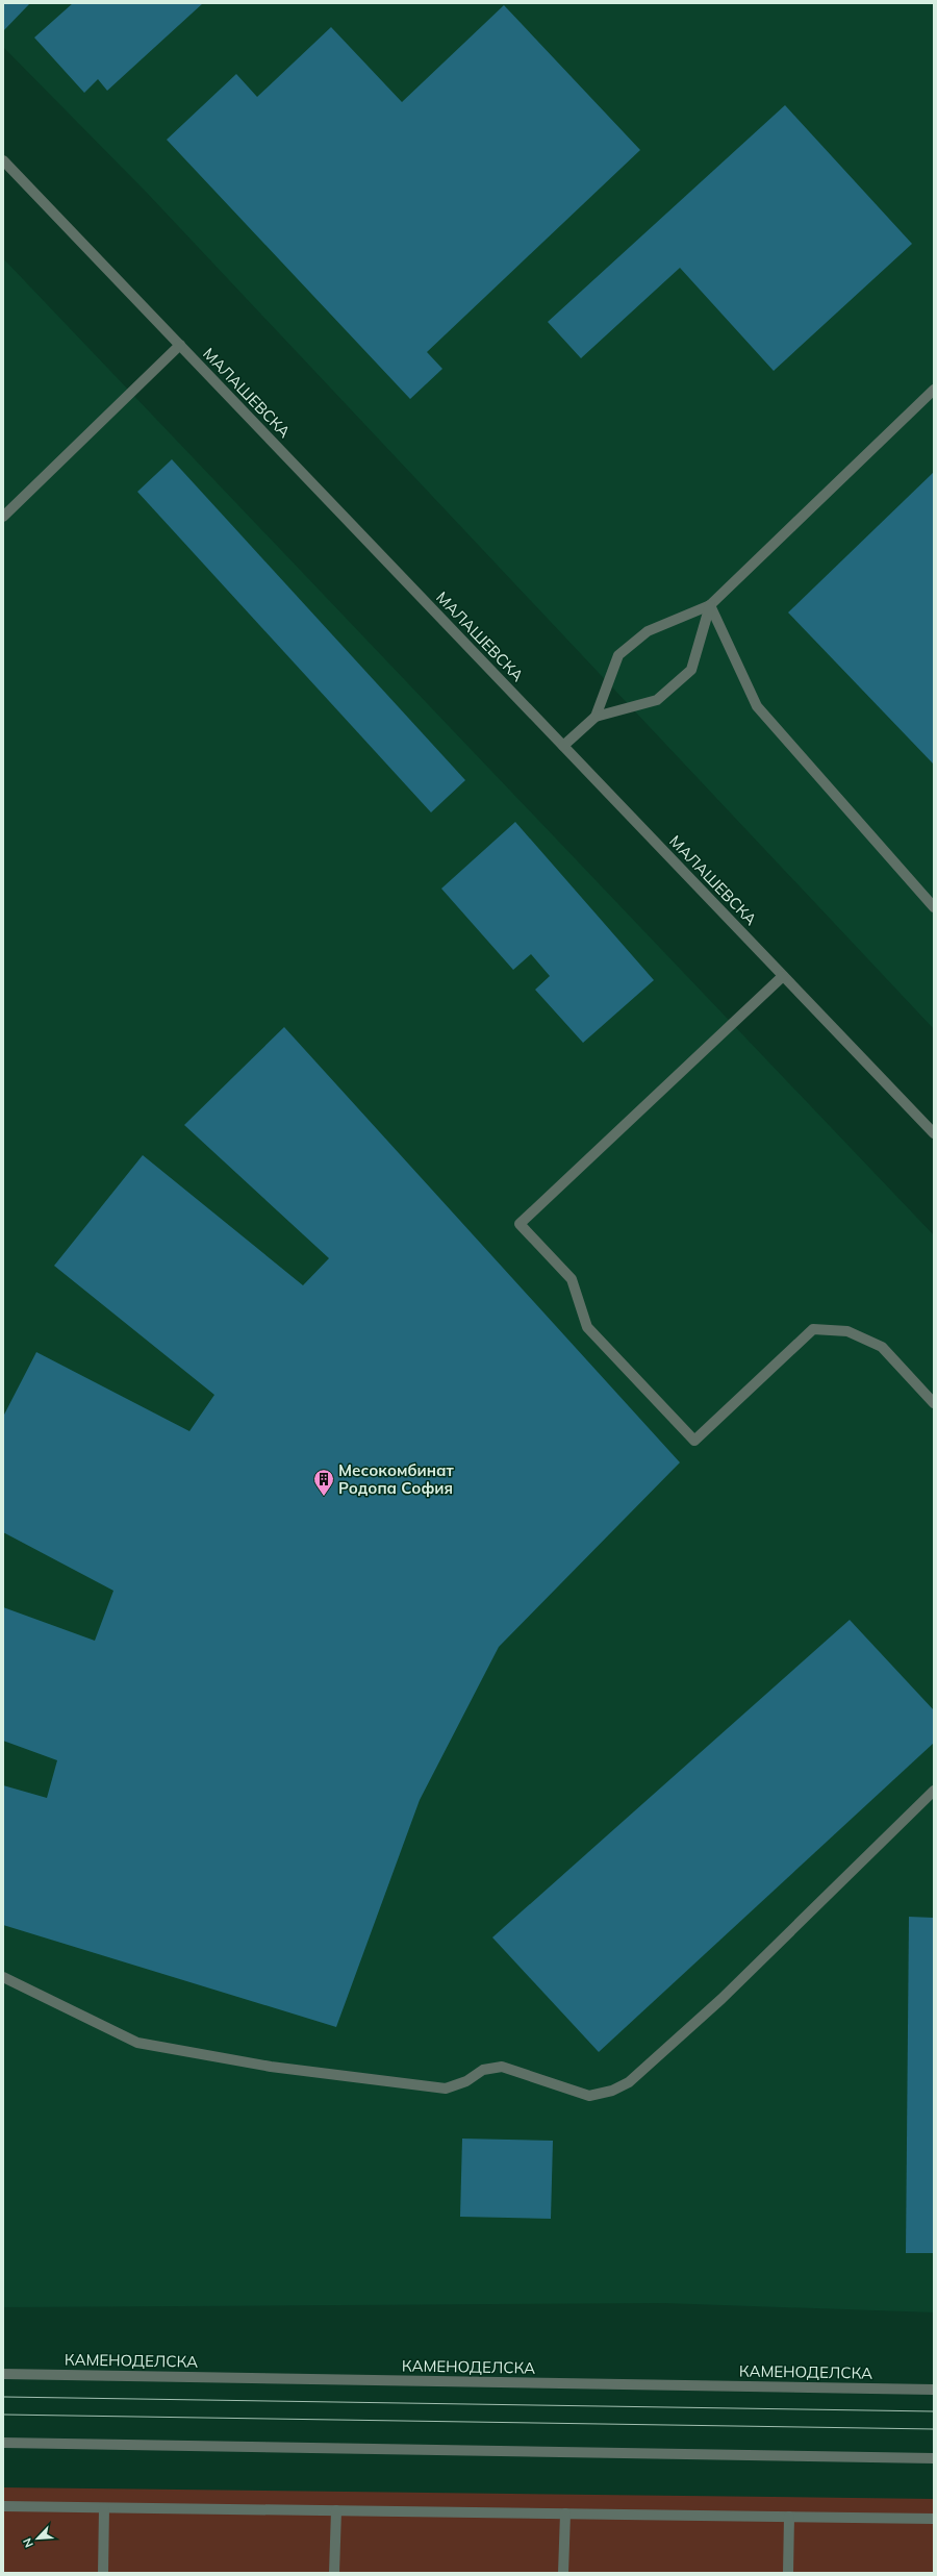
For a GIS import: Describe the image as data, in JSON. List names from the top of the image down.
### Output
{
  "streets": {
    "street": ["МАЛАШЕВСКА", "КАМЕНОДЕЛСКА"]
  },
  "places": {
    "building": ["Месокомбинат Родопа София"]
  },
  "north": "bottom left"
}
